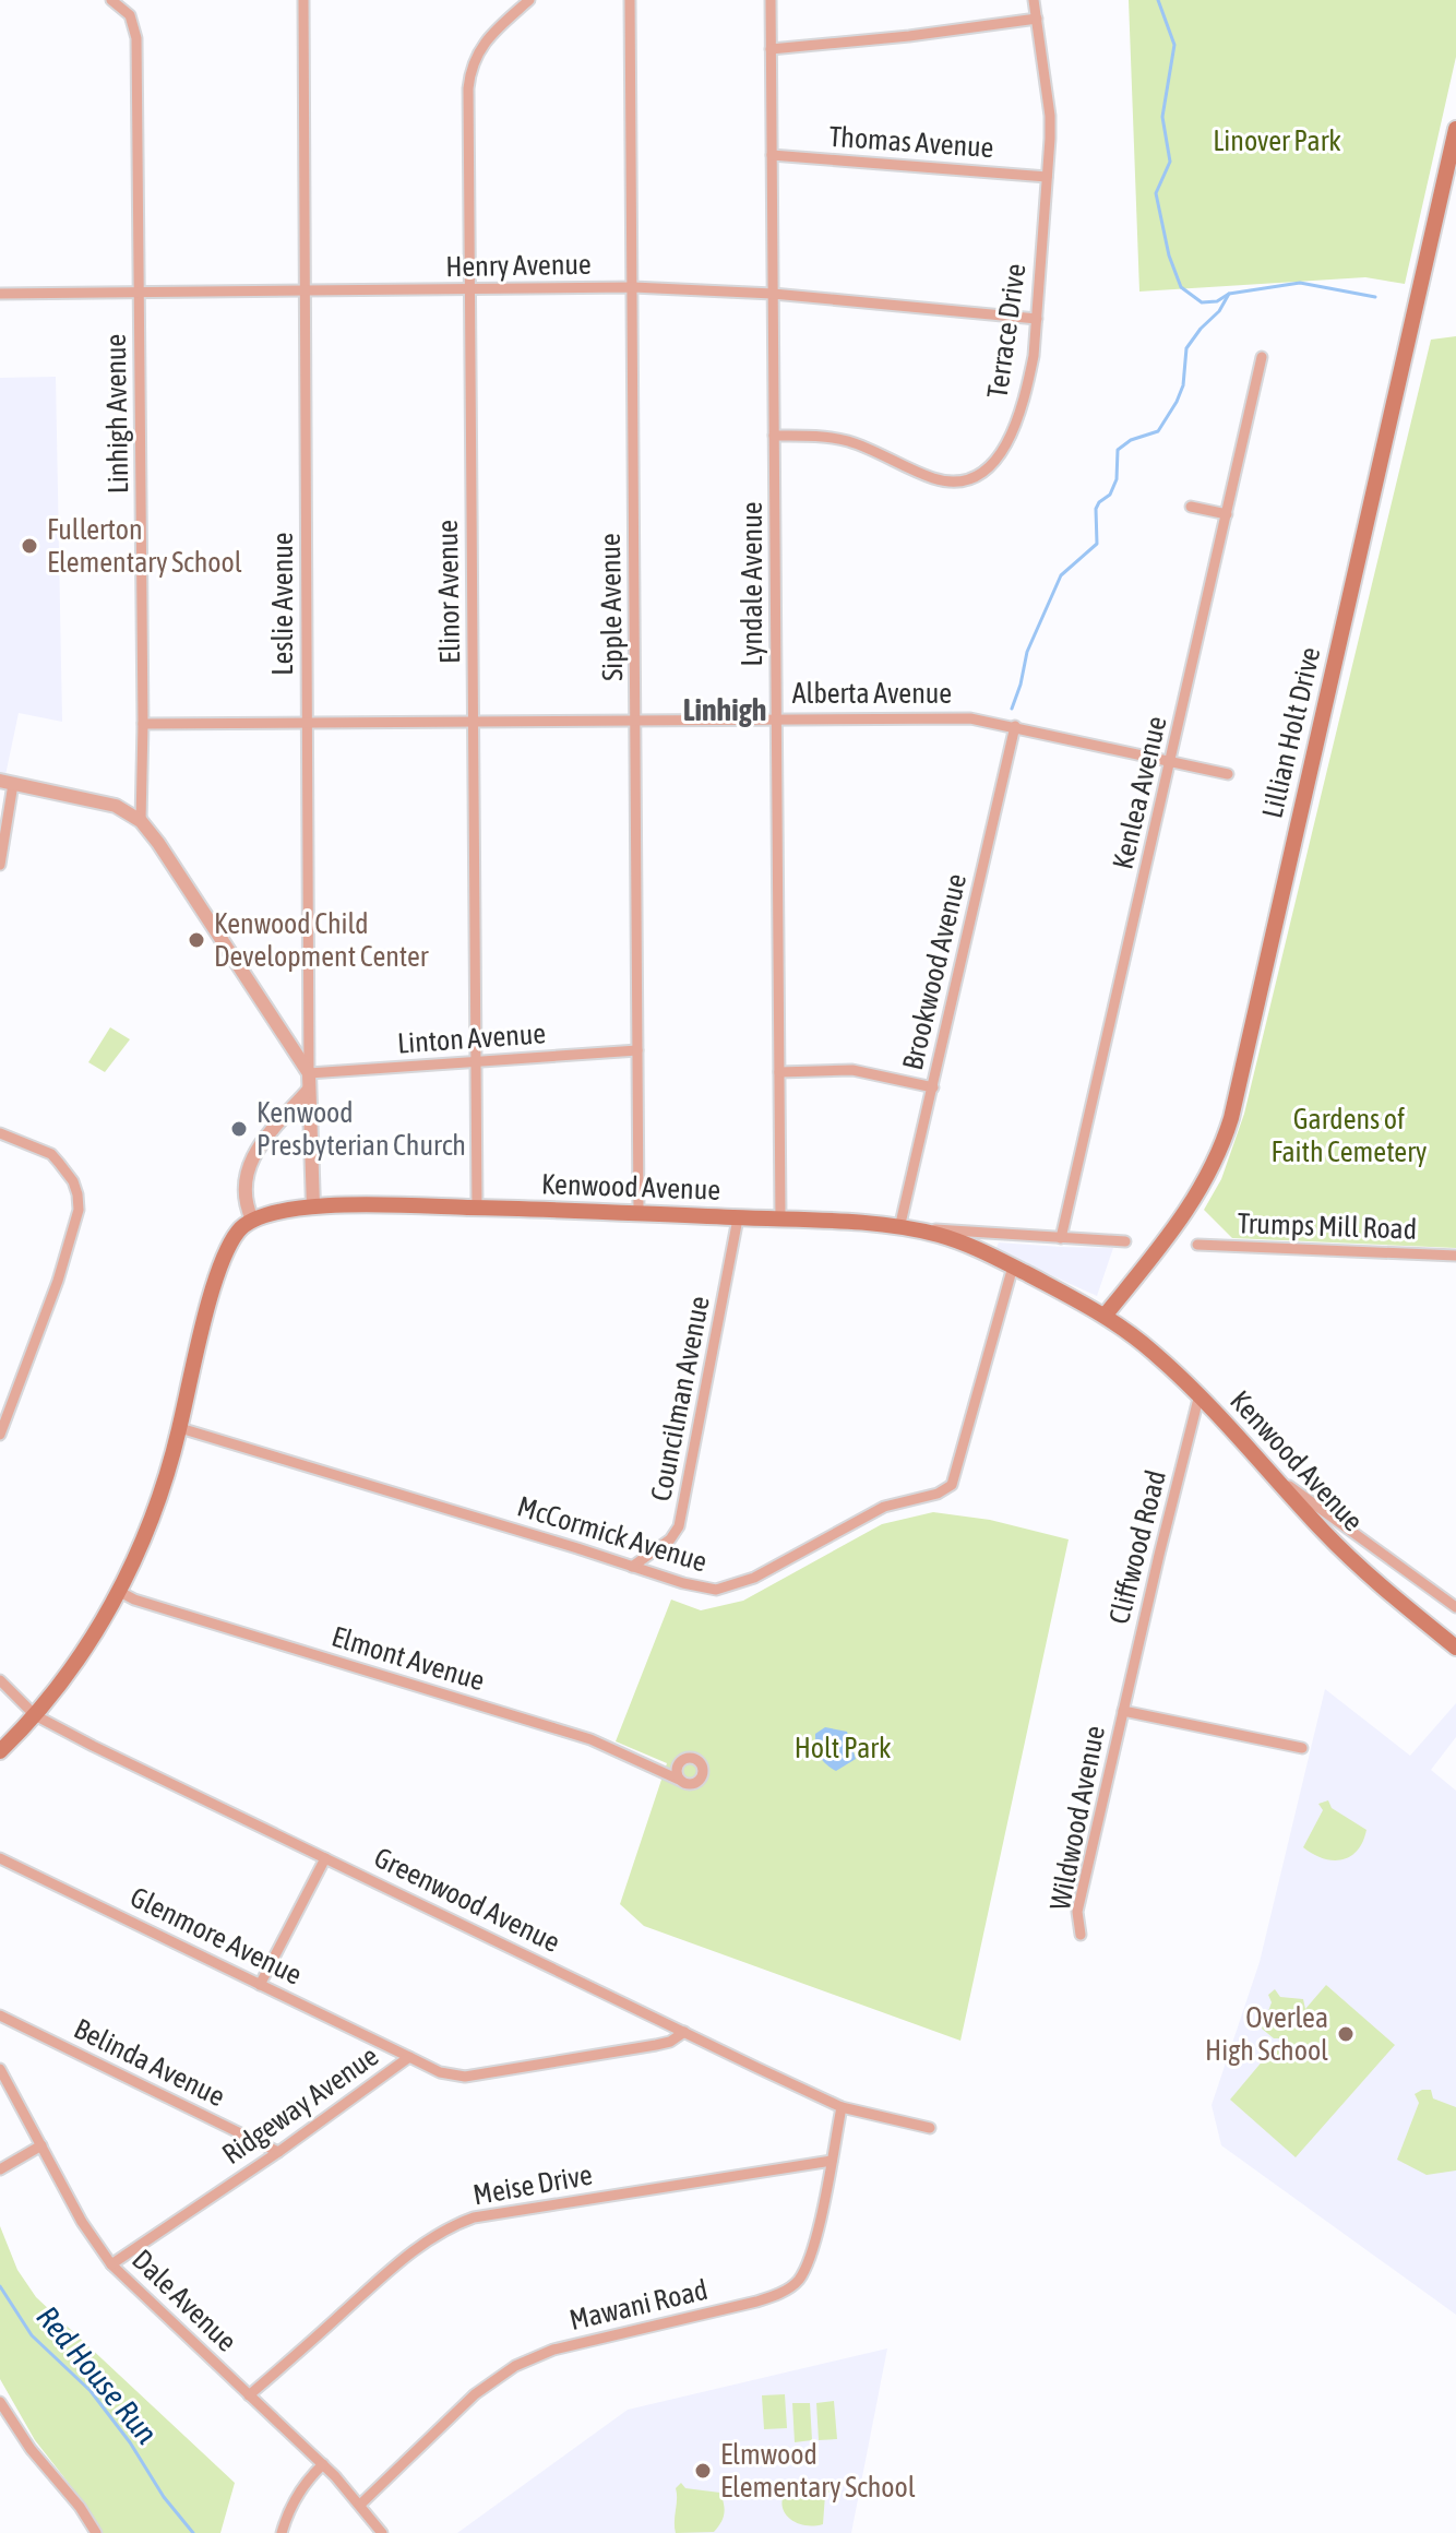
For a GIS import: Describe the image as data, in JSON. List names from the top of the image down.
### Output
{
  "streets": {
    "main road": ["Lillian Holt Drive", "Kenwood Avenue"],
    "street": [
      "Thomas Avenue",
      "Henry Avenue",
      "Terrace Drive",
      "Linhigh Avenue",
      "Lyndale Avenue",
      "Elinor Avenue",
      "Leslie Avenue",
      "Sipple Avenue",
      "Alberta Avenue",
      "Kenlea Avenue",
      "Brookwood Avenue",
      "Linton Avenue",
      "Trumps Mill Road",
      "Councilman Avenue",
      "McCormick Avenue",
      "Cliffwood Road",
      "Elmont Avenue",
      "Wildwood Avenue",
      "Greenwood Avenue",
      "Glenmore Avenue",
      "Belinda Avenue",
      "Ridgeway Avenue",
      "Meise Drive",
      "Dale Avenue",
      "Mawani Road"
    ]
  },
  "crossings": [
    ["Thomas Avenue", "Terrace Drive"],
    ["Thomas Avenue", "Lyndale Avenue"],
    ["Henry Avenue", "Terrace Drive"],
    ["Henry Avenue", "Linhigh Avenue"],
    ["Henry Avenue", "Lyndale Avenue"],
    ["Henry Avenue", "Elinor Avenue"],
    ["Henry Avenue", "Leslie Avenue"],
    ["Henry Avenue", "Sipple Avenue"],
    ["Terrace Drive", "Lyndale Avenue"],
    ["Linhigh Avenue", "Alberta Avenue"],
    ["Lyndale Avenue", "Alberta Avenue"],
    ["Lyndale Avenue", "Kenwood Avenue"],
    ["Elinor Avenue", "Alberta Avenue"],
    ["Elinor Avenue", "Linton Avenue"],
    ["Elinor Avenue", "Kenwood Avenue"],
    ["Leslie Avenue", "Alberta Avenue"],
    ["Leslie Avenue", "Linton Avenue"],
    ["Leslie Avenue", "Kenwood Avenue"],
    ["Sipple Avenue", "Alberta Avenue"],
    ["Sipple Avenue", "Linton Avenue"],
    ["Sipple Avenue", "Kenwood Avenue"],
    ["Alberta Avenue", "Kenlea Avenue"],
    ["Alberta Avenue", "Brookwood Avenue"],
    ["Lillian Holt Drive", "Kenwood Avenue"],
    ["Brookwood Avenue", "Kenwood Avenue"],
    ["Kenwood Avenue", "Councilman Avenue"],
    ["Kenwood Avenue", "McCormick Avenue"],
    ["Kenwood Avenue", "Cliffwood Road"],
    ["Councilman Avenue", "McCormick Avenue"],
    ["Cliffwood Road", "Wildwood Avenue"],
    ["Greenwood Avenue", "Ridgeway Avenue"],
    ["Greenwood Avenue", "Mawani Road"],
    ["Glenmore Avenue", "Ridgeway Avenue"],
    ["Belinda Avenue", "Ridgeway Avenue"],
    ["Ridgeway Avenue", "Dale Avenue"],
    ["Meise Drive", "Dale Avenue"],
    ["Meise Drive", "Mawani Road"],
    ["Dale Avenue", "Mawani Road"]
  ],
  "districts": ["Linhigh"],
  "water": ["Red House Run"],
  "parks": ["Linover Park", "Gardens of Faith Cemetery", "Holt Park"],
  "places": [
    "Fullerton Elementary School",
    "Kenwood Child Development Center",
    "Kenwood Presbyterian Church",
    "Overlea High School",
    "Elmwood Elementary School"
  ]
}
